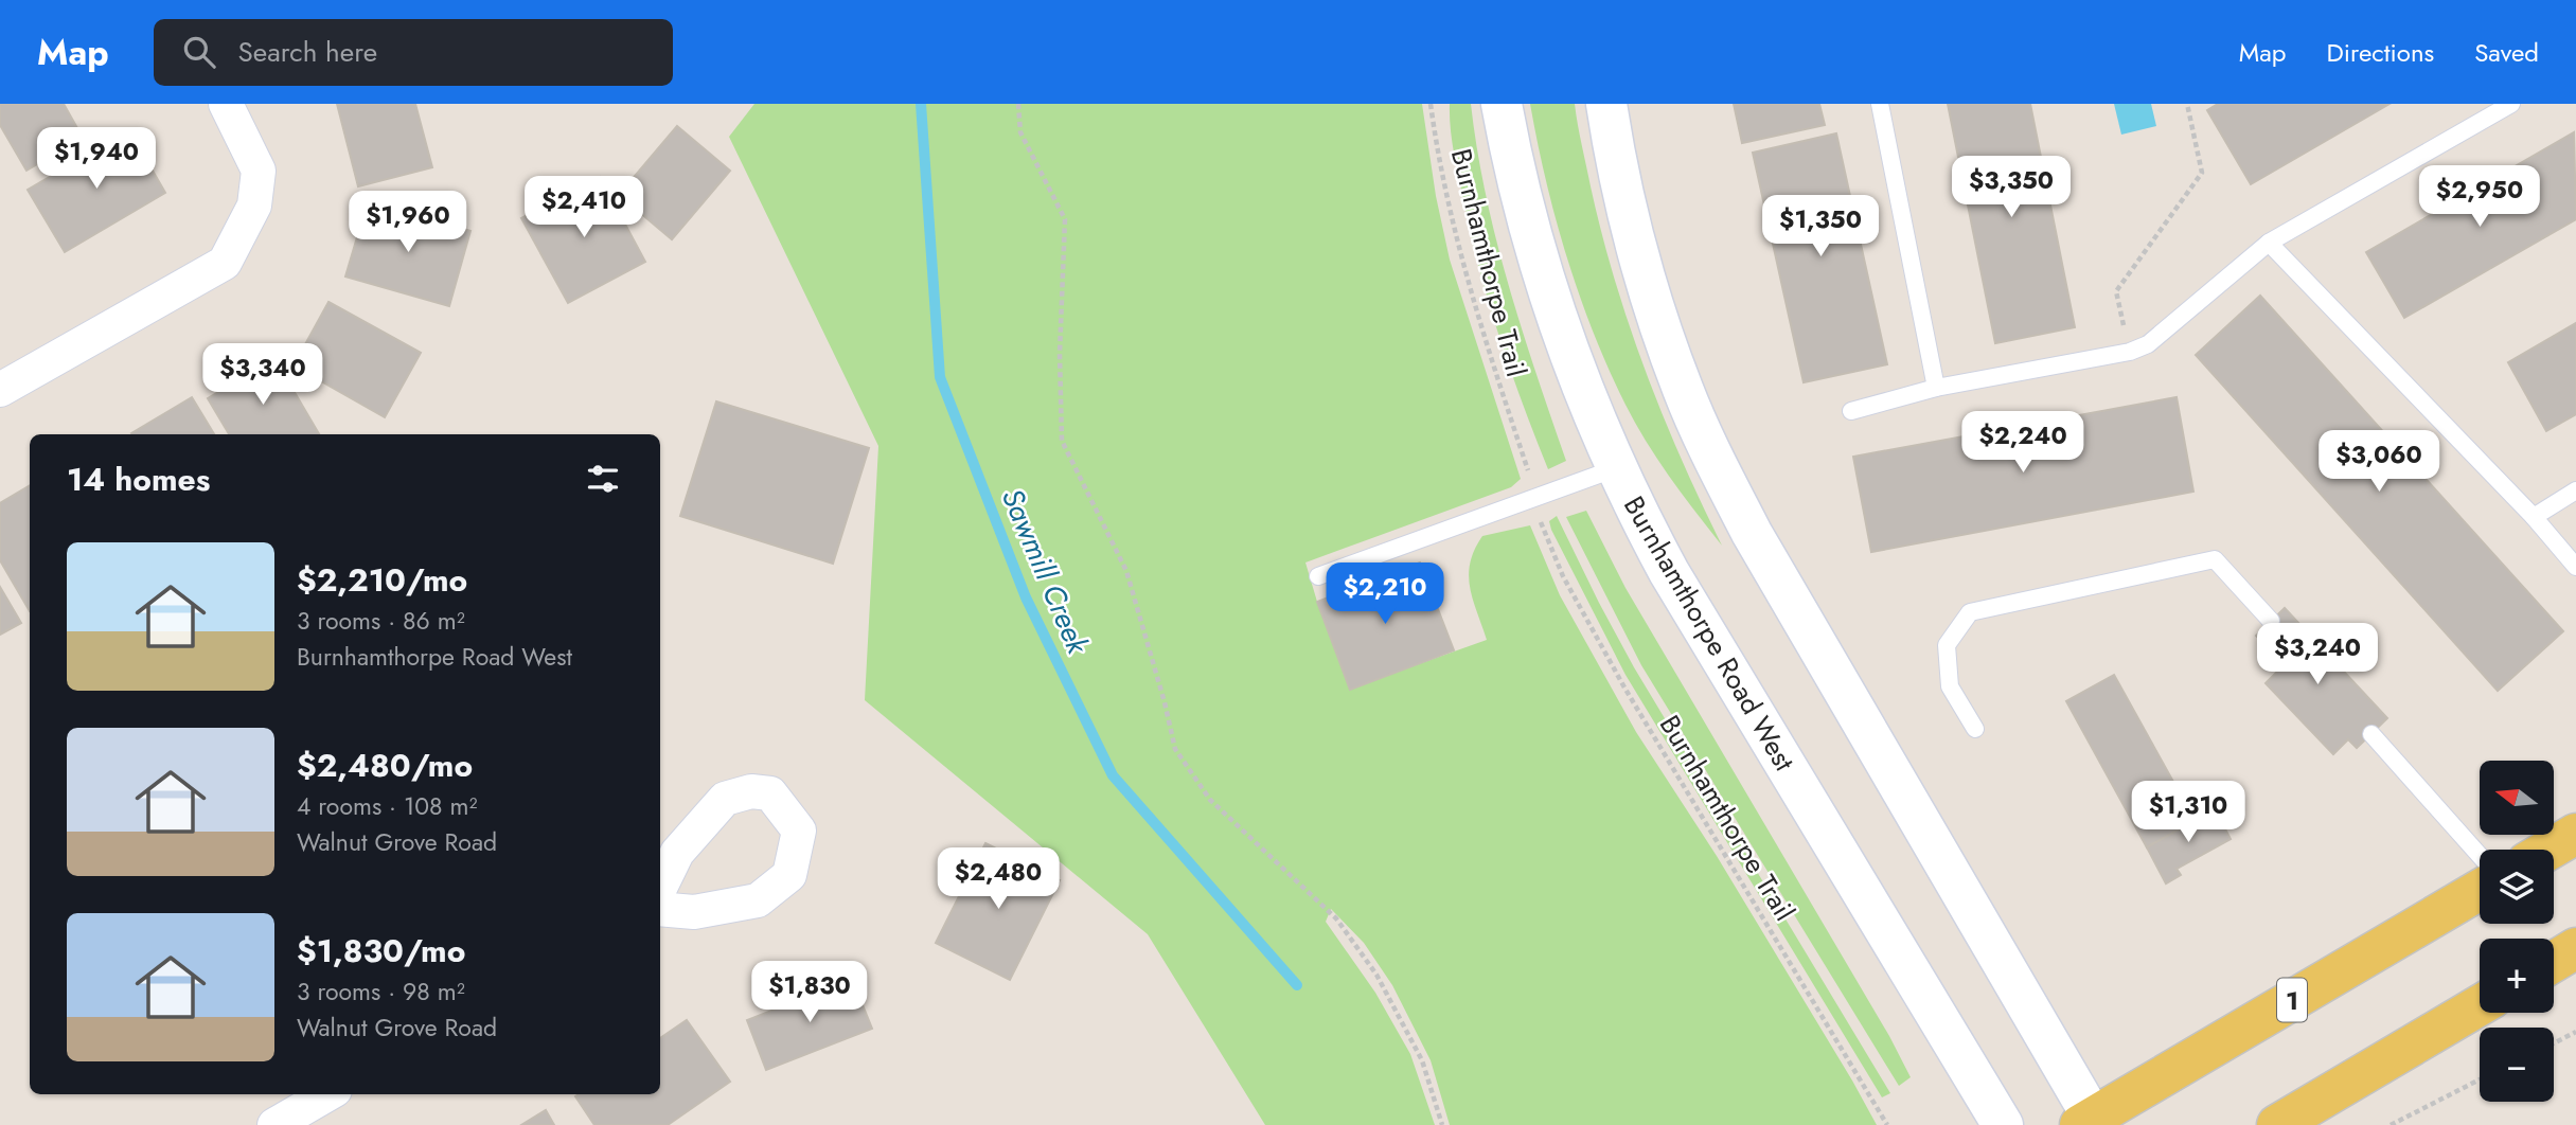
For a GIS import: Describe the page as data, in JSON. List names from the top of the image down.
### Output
{
  "streets": {
    "main road": ["Burnhamthorpe Road West", "1"],
    "path": ["Burnhamthorpe Trail"]
  },
  "water": ["Sawmill Creek"],
  "north": "left",
  "page": {
    "header": "Map",
    "search": "Search here",
    "nav": ["Map", "Directions", "Saved"],
    "price": [
      "$1,940",
      "$3,350",
      "$2,950",
      "$2,410",
      "$1,960",
      "$1,350",
      "$3,340",
      "$2,240",
      "$3,060",
      "$2,210",
      "$3,240",
      "$1,310",
      "$2,480",
      "$1,830"
    ],
    "heading": "14 homes",
    "list": [
      {
        "name": "$2,210/mo",
        "note": "3 rooms · 86 m² · Burnhamthorpe Road West"
      },
      {
        "name": "$2,480/mo",
        "note": "4 rooms · 108 m² · Walnut Grove Road"
      },
      {
        "name": "$1,830/mo",
        "note": "3 rooms · 98 m² · Walnut Grove Road"
      }
    ],
    "map_buttons": ["+", "−"]
  }
}
